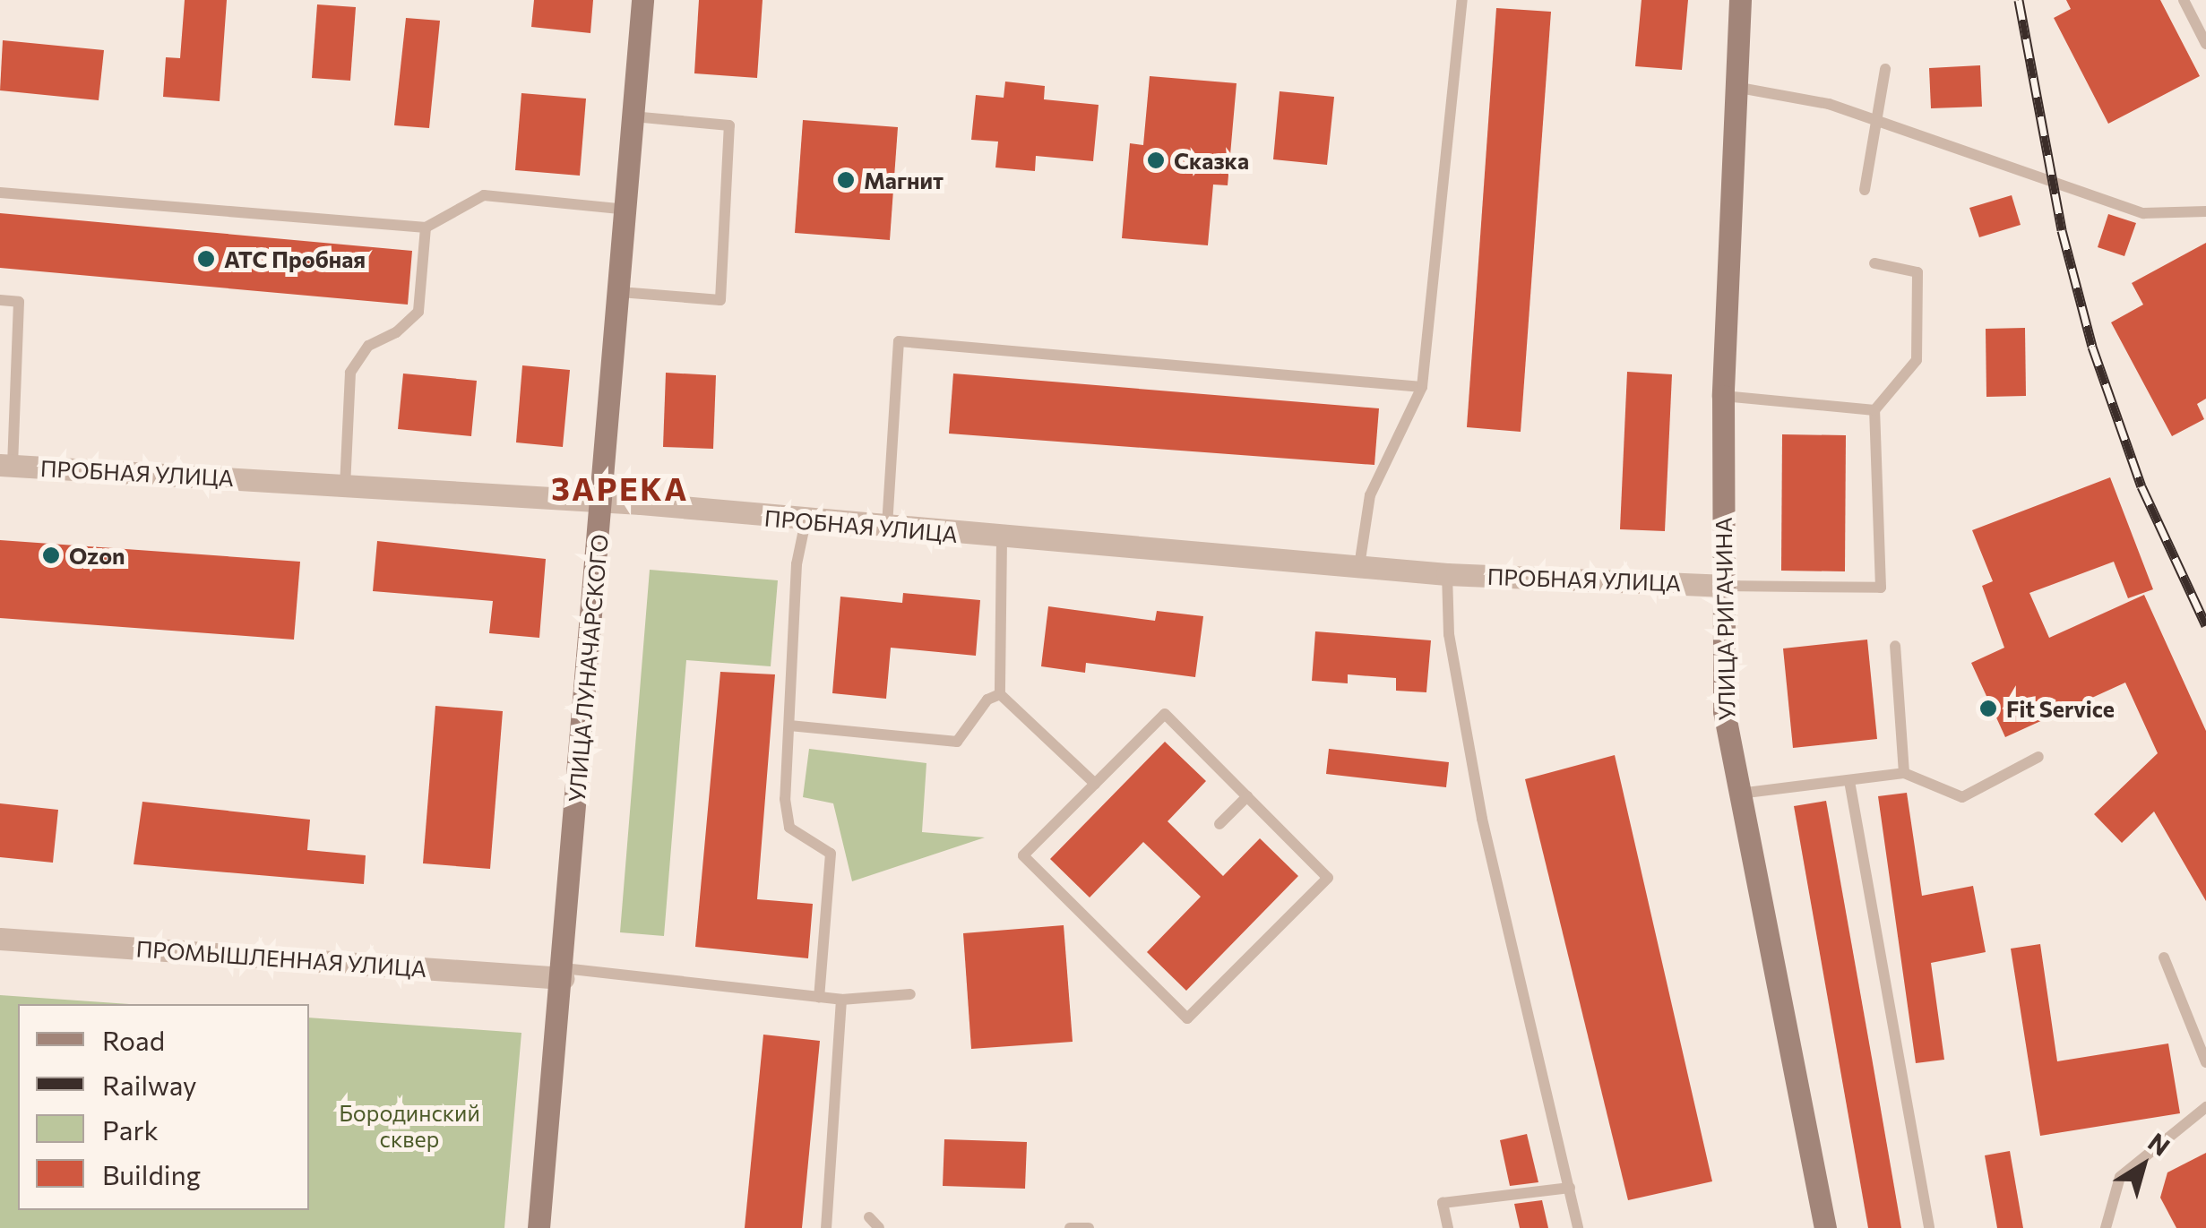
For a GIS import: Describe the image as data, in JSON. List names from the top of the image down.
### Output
{
  "streets": {
    "main road": ["УЛИЦА РИГАЧИНА", "УЛИЦА ЛУНАЧАРСКОГО"],
    "street": ["ПРОБНАЯ УЛИЦА", "ПРОМЫШЛЕННАЯ УЛИЦА"]
  },
  "crossings": [
    ["ПРОБНАЯ УЛИЦА", "УЛИЦА РИГАЧИНА"],
    ["ПРОБНАЯ УЛИЦА", "УЛИЦА ЛУНАЧАРСКОГО"],
    ["УЛИЦА ЛУНАЧАРСКОГО", "ПРОМЫШЛЕННАЯ УЛИЦА"]
  ],
  "districts": ["ЗАРЕКА"],
  "parks": ["Бородинский сквер"],
  "places": [
    "Сказка",
    "Магнит",
    "АТС Пробная",
    "Ozon",
    "Fit Service"
  ],
  "legend": [
    "Road",
    "Railway",
    "Park",
    "Building"
  ],
  "north": "top right"
}
